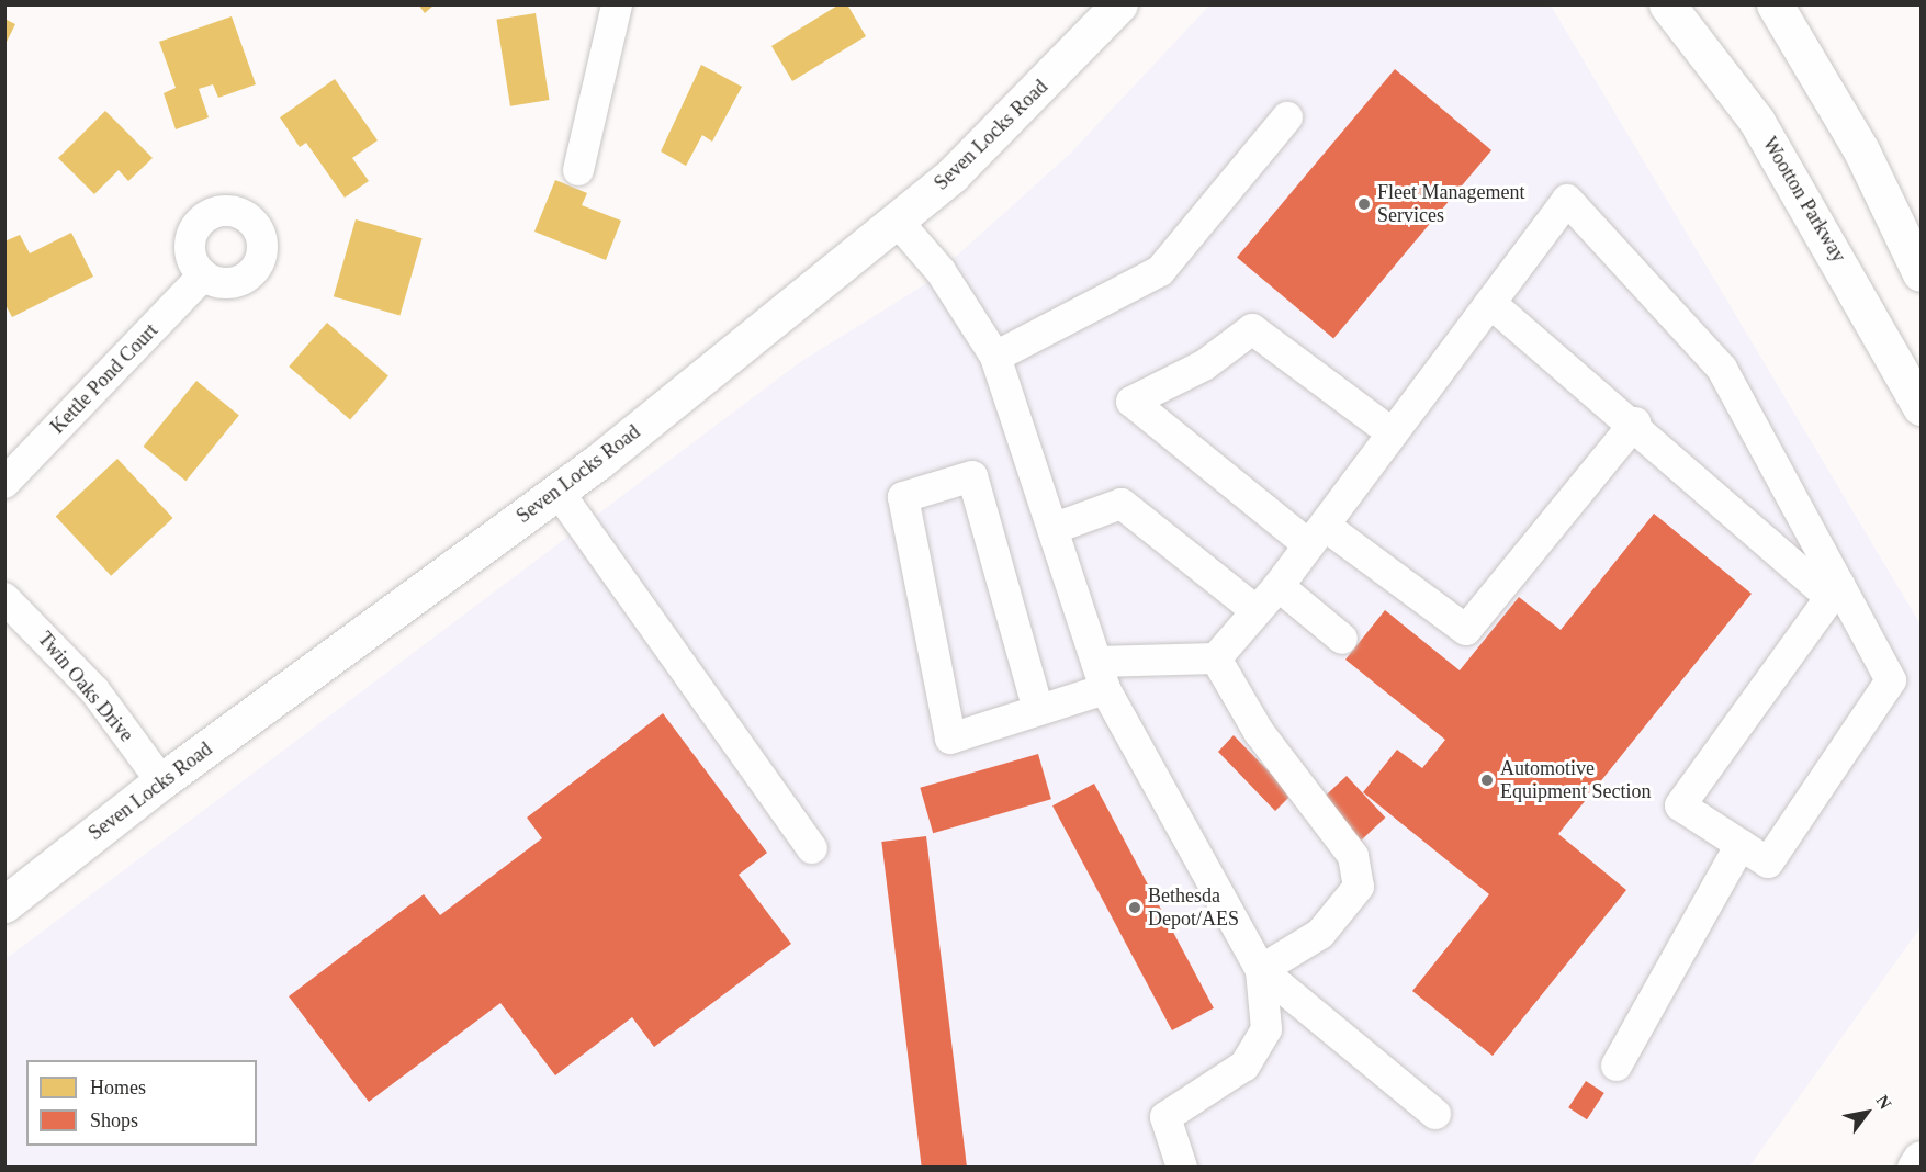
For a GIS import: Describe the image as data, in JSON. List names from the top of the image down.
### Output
{
  "streets": {
    "main road": ["Seven Locks Road", "Wootton Parkway"],
    "street": ["Kettle Pond Court", "Twin Oaks Drive"]
  },
  "crossings": [
    ["Seven Locks Road", "Twin Oaks Drive"]
  ],
  "places": ["Fleet Management Services", "Automotive Equipment Section", "Bethesda Depot/AES"],
  "legend": ["Homes", "Shops"],
  "north": "top right"
}
